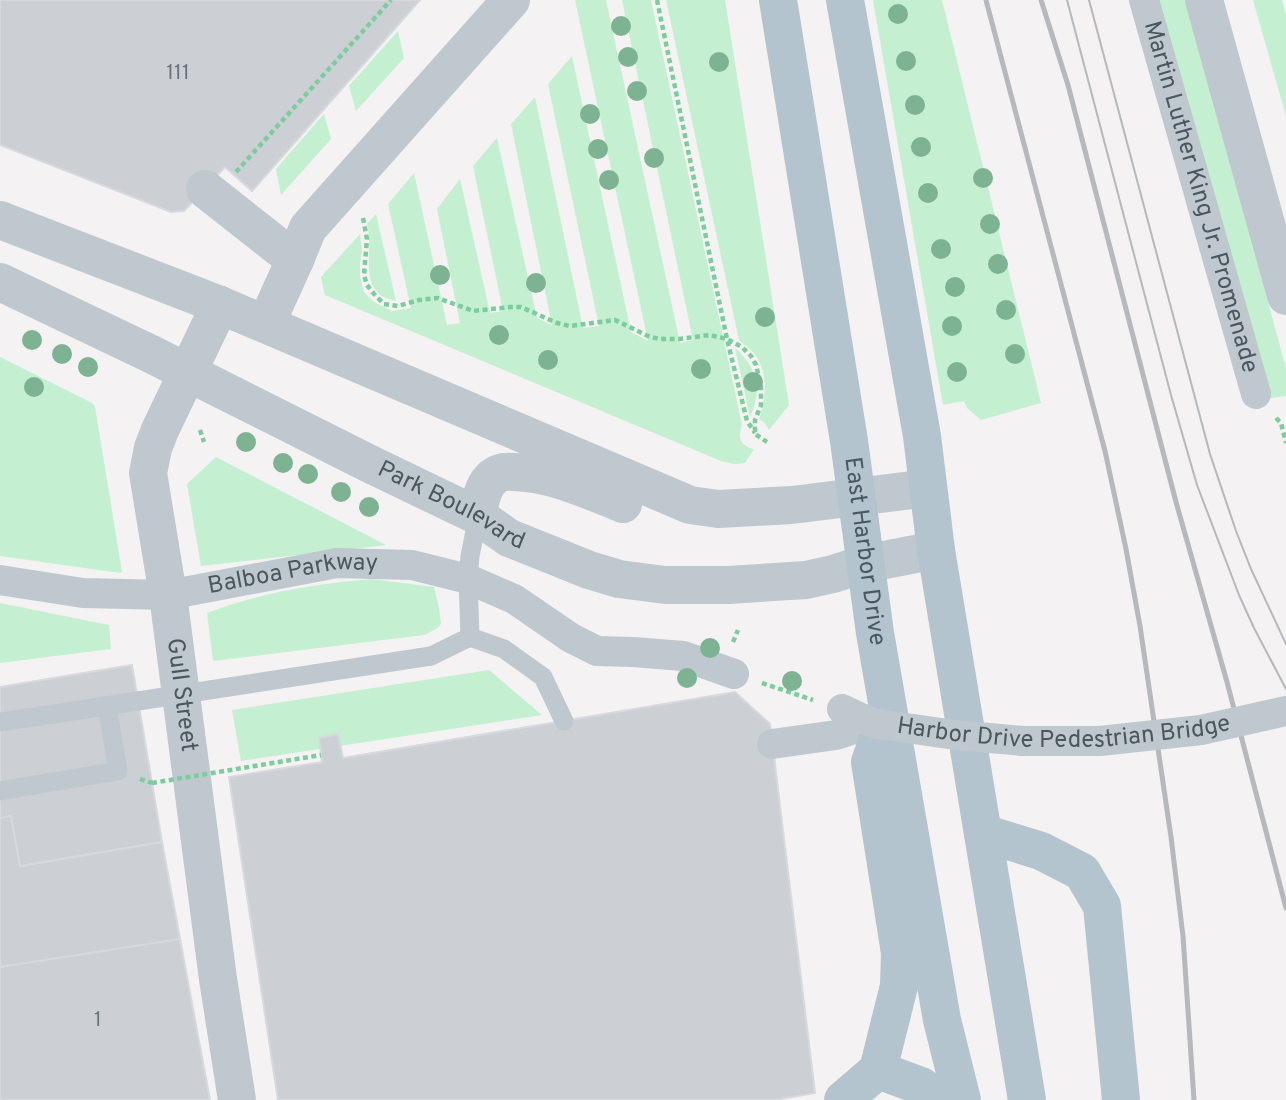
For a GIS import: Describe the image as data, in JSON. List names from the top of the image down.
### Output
{
  "streets": {
    "main road": ["East Harbor Drive"],
    "street": [
      "Martin Luther King Jr. Promenade",
      "Park Boulevard",
      "Balboa Parkway",
      "Gull Street",
      "Harbor Drive Pedestrian Bridge"
    ]
  },
  "crossings": [
    ["Park Boulevard", "East Harbor Drive"],
    ["Park Boulevard", "Gull Street"],
    ["East Harbor Drive", "Harbor Drive Pedestrian Bridge"],
    ["Balboa Parkway", "Gull Street"]
  ],
  "house_numbers": ["111", "1"]
}
